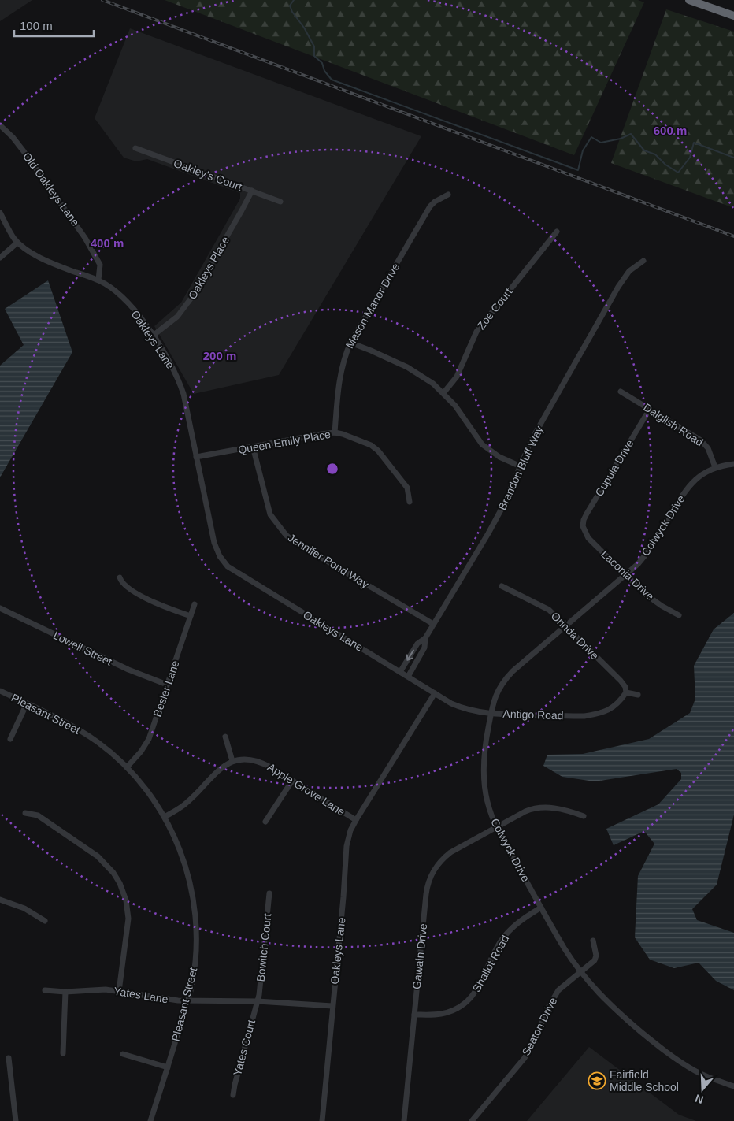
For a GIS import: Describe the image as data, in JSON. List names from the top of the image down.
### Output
{
  "streets": {
    "street": [
      "Oakley's Court",
      "Old Oakleys Lane",
      "Oakleys Place",
      "Mason Manor Drive",
      "Zoe Court",
      "Oakleys Lane",
      "Dalglish Road",
      "Queen Emily Place",
      "Brandon Bluff Way",
      "Cupula Drive",
      "Colwyck Drive",
      "Jennifer Pond Way",
      "Laconia Drive",
      "Orinda Drive",
      "Lowell Street",
      "Besler Lane",
      "Pleasant Street",
      "Antigo Road",
      "Apple Grove Lane",
      "Bowitch Court",
      "Gawain Drive",
      "Shallot Road",
      "Yates Lane",
      "Seaton Drive",
      "Yates Court"
    ]
  },
  "crossings": [
    ["Oakley's Court", "Oakleys Place"],
    ["Old Oakleys Lane", "Oakleys Lane"],
    ["Oakleys Place", "Oakleys Lane"],
    ["Mason Manor Drive", "Queen Emily Place"],
    ["Oakleys Lane", "Queen Emily Place"],
    ["Oakleys Lane", "Brandon Bluff Way"],
    ["Oakleys Lane", "Antigo Road"],
    ["Oakleys Lane", "Apple Grove Lane"],
    ["Oakleys Lane", "Yates Lane"],
    ["Dalglish Road", "Cupula Drive"],
    ["Dalglish Road", "Colwyck Drive"],
    ["Queen Emily Place", "Jennifer Pond Way"],
    ["Brandon Bluff Way", "Jennifer Pond Way"],
    ["Cupula Drive", "Laconia Drive"],
    ["Colwyck Drive", "Laconia Drive"],
    ["Colwyck Drive", "Orinda Drive"],
    ["Colwyck Drive", "Antigo Road"],
    ["Colwyck Drive", "Gawain Drive"],
    ["Colwyck Drive", "Shallot Road"],
    ["Colwyck Drive", "Seaton Drive"],
    ["Orinda Drive", "Antigo Road"],
    ["Lowell Street", "Besler Lane"],
    ["Besler Lane", "Pleasant Street"],
    ["Pleasant Street", "Yates Lane"],
    ["Bowitch Court", "Yates Lane"],
    ["Bowitch Court", "Yates Court"],
    ["Gawain Drive", "Shallot Road"],
    ["Yates Lane", "Yates Court"]
  ],
  "places": {
    "school or university": ["Fairfield Middle School"]
  },
  "scale_bar": "100 m",
  "north": "bottom",
  "rings": ["600 m", "400 m", "200 m"]
}
